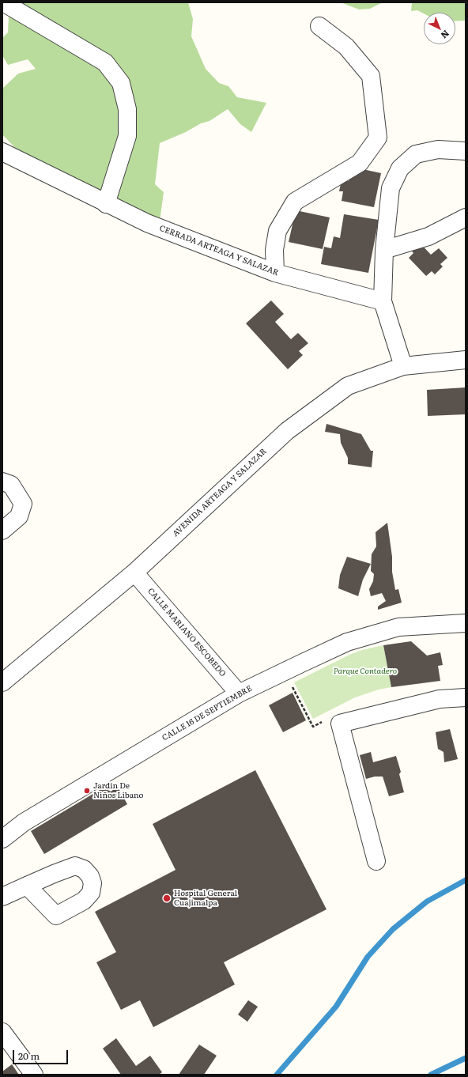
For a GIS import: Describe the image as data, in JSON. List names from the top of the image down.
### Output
{
  "streets": {
    "street": [
      "CERRADA ARTEAGA Y SALAZAR",
      "AVENIDA ARTEAGA Y SALAZAR",
      "CALLE MARIANO ESCOBEDO",
      "CALLE 16 DE SEPTIEMBRE"
    ]
  },
  "crossings": [
    ["AVENIDA ARTEAGA Y SALAZAR", "CALLE MARIANO ESCOBEDO"],
    ["CALLE MARIANO ESCOBEDO", "CALLE 16 DE SEPTIEMBRE"]
  ],
  "parks": ["Parque Contadero"],
  "places": ["Jardin De Niños Libano", "Hospital General Cuajimalpa"],
  "scale_bar": "20 m",
  "north": "bottom right"
}
